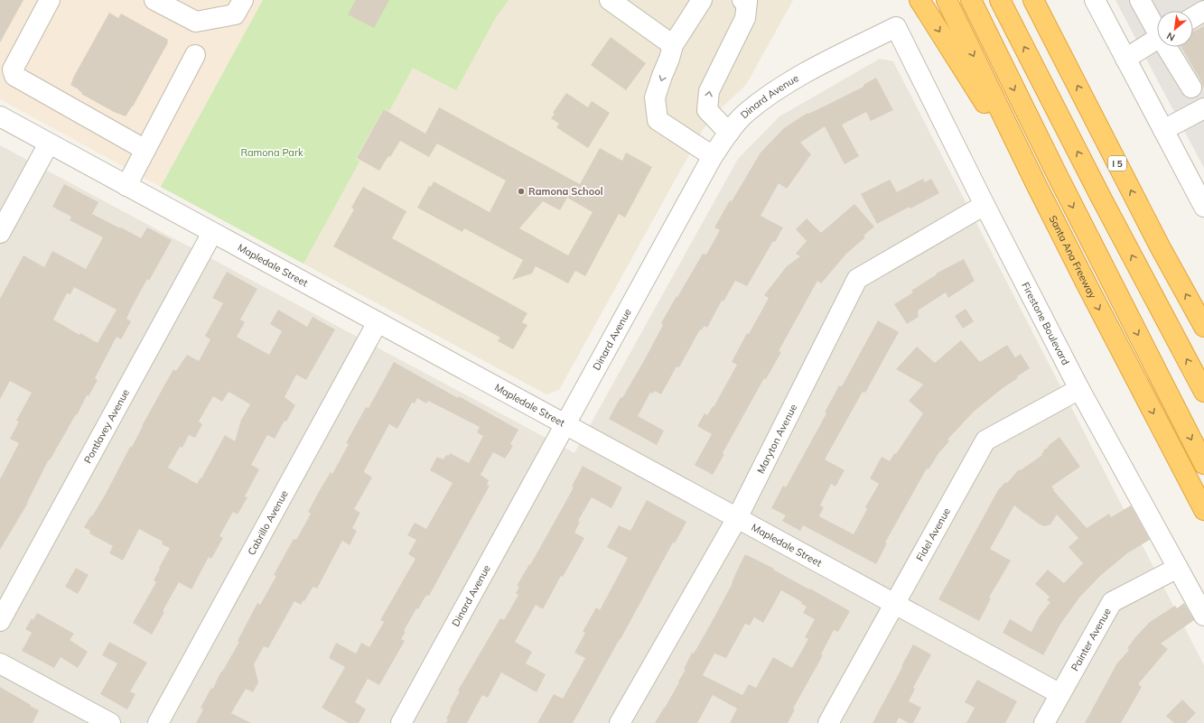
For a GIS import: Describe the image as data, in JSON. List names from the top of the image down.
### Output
{
  "streets": {
    "highway": ["I 5", "Santa Ana Freeway"],
    "street": [
      "Dinard Avenue",
      "Mapledale Street",
      "Firestone Boulevard",
      "Pontlavey Avenue",
      "Maryton Avenue",
      "Cabrillo Avenue",
      "Fidel Avenue",
      "Painter Avenue"
    ]
  },
  "crossings": [
    ["Dinard Avenue", "Mapledale Street"],
    ["Dinard Avenue", "Firestone Boulevard"],
    ["Mapledale Street", "Pontlavey Avenue"],
    ["Mapledale Street", "Maryton Avenue"],
    ["Mapledale Street", "Cabrillo Avenue"],
    ["Mapledale Street", "Fidel Avenue"],
    ["Mapledale Street", "Painter Avenue"],
    ["Firestone Boulevard", "Maryton Avenue"],
    ["Firestone Boulevard", "Fidel Avenue"],
    ["Firestone Boulevard", "Painter Avenue"]
  ],
  "parks": ["Ramona Park"],
  "places": ["Ramona School"],
  "north": "bottom left"
}
